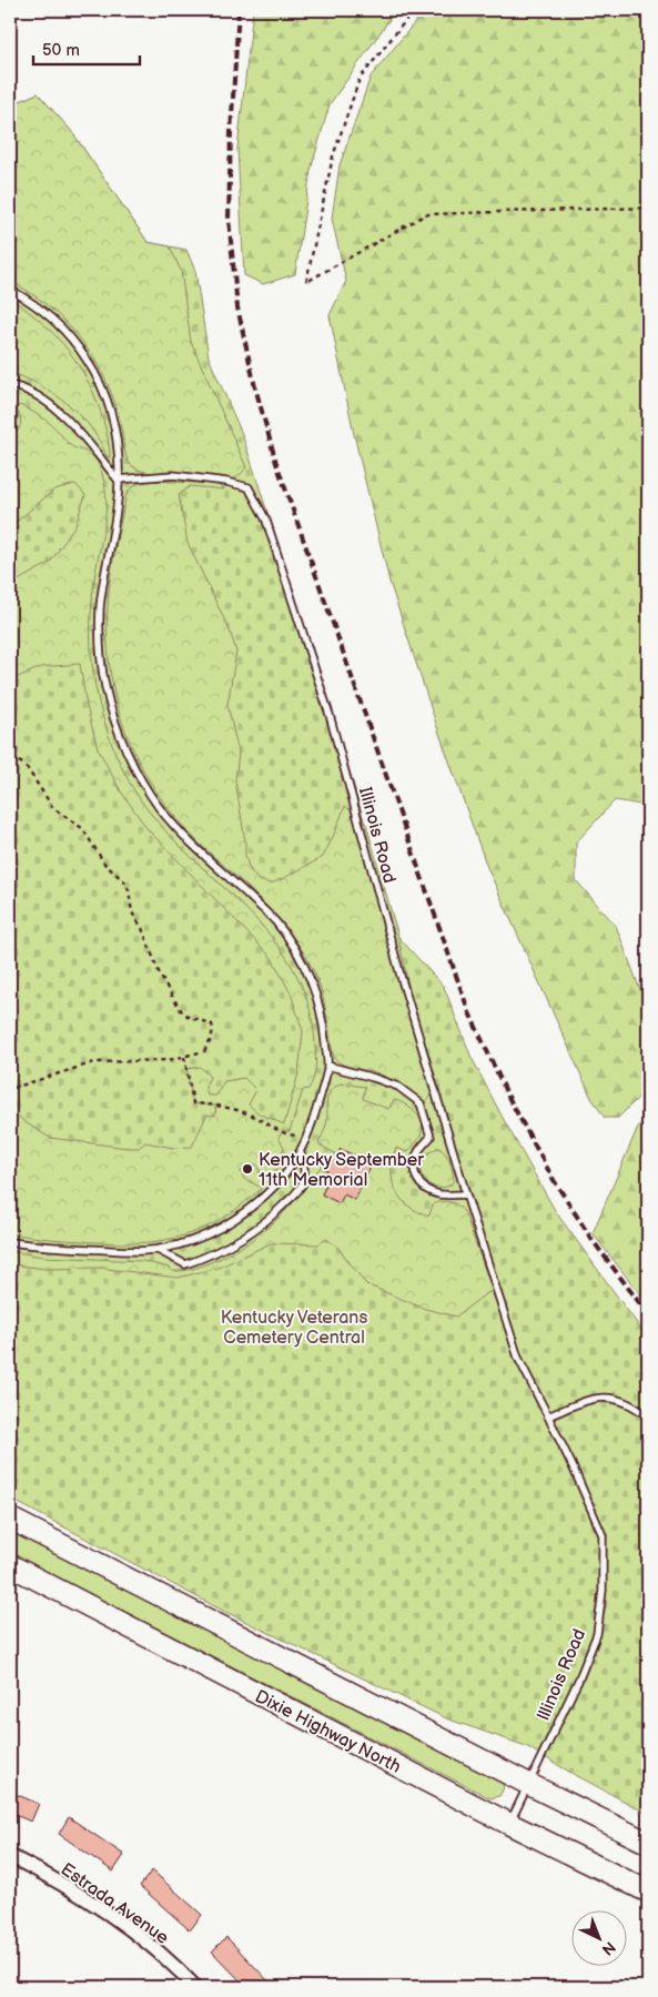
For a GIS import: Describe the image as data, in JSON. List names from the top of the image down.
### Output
{
  "streets": {
    "highway": ["Dixie Highway North"],
    "street": ["Estrada Avenue"],
    "lane": ["Illinois Road", "lllinois Road"]
  },
  "crossings": [
    ["Illinois Road", "lllinois Road"],
    ["lllinois Road", "Dixie Highway North"]
  ],
  "parks": ["Kentucky Veterans Cemetery Central"],
  "places": ["Kentucky September 11th Memorial"],
  "scale_bar": "50 m",
  "north": "bottom right"
}
